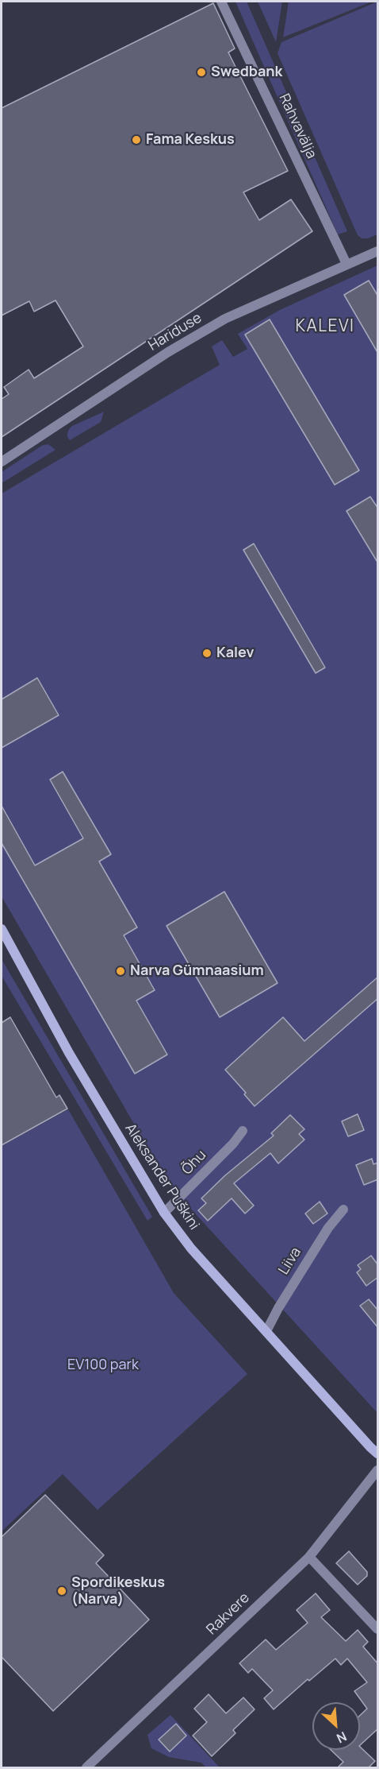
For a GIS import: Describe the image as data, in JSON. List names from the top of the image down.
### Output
{
  "streets": {
    "main road": ["Aleksander Puškini"],
    "street": [
      "Rahvavälja",
      "Hariduse",
      "Õhu",
      "Liiva",
      "Rakvere"
    ]
  },
  "crossings": [
    ["Rahvavälja", "Hariduse"],
    ["Õhu", "Aleksander Puškini"],
    ["Aleksander Puškini", "Liiva"]
  ],
  "districts": ["KALEVI"],
  "parks": ["EV100 park"],
  "places": [
    "Swedbank",
    "Fama Keskus",
    "Kalev",
    "Narva Gümnaasium",
    "Spordikeskus (Narva)"
  ],
  "north": "bottom right"
}
